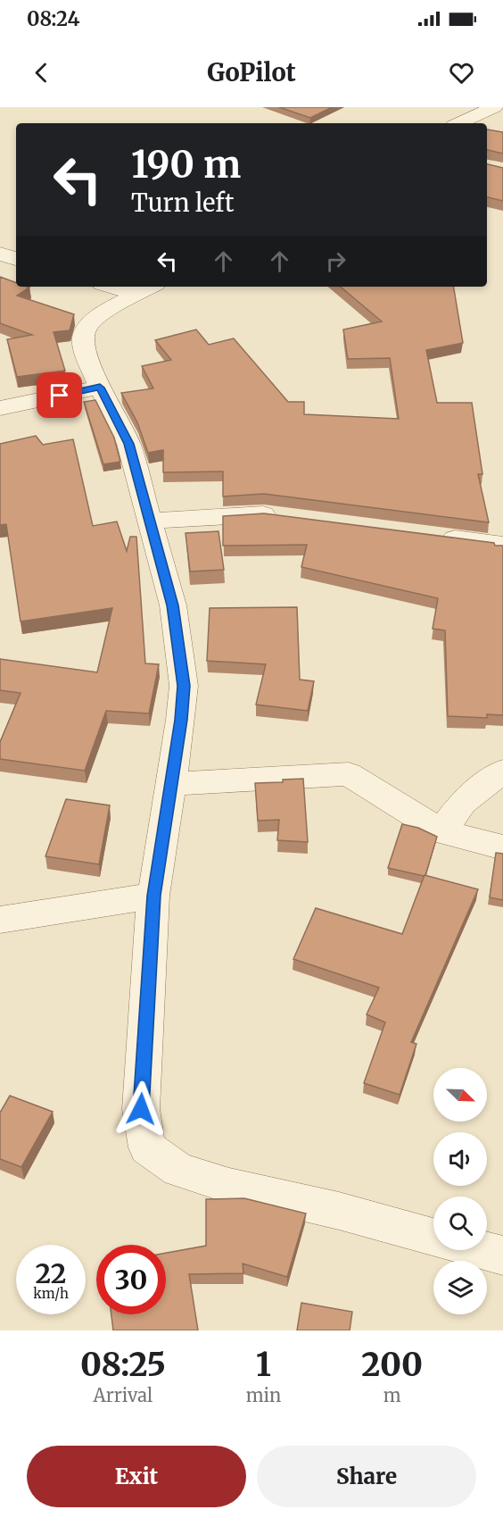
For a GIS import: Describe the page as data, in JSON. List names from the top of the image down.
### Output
{
  "north": "bottom right",
  "page": {
    "status": "08:24",
    "header": "GoPilot",
    "turn": ["190 m", "Turn left"],
    "speed": "22 km/h",
    "limit": "30",
    "eta": [
      "08:25",
      "Arrival",
      "1",
      "min",
      "200",
      "m"
    ],
    "buttons": ["Exit", "Share"]
  }
}
